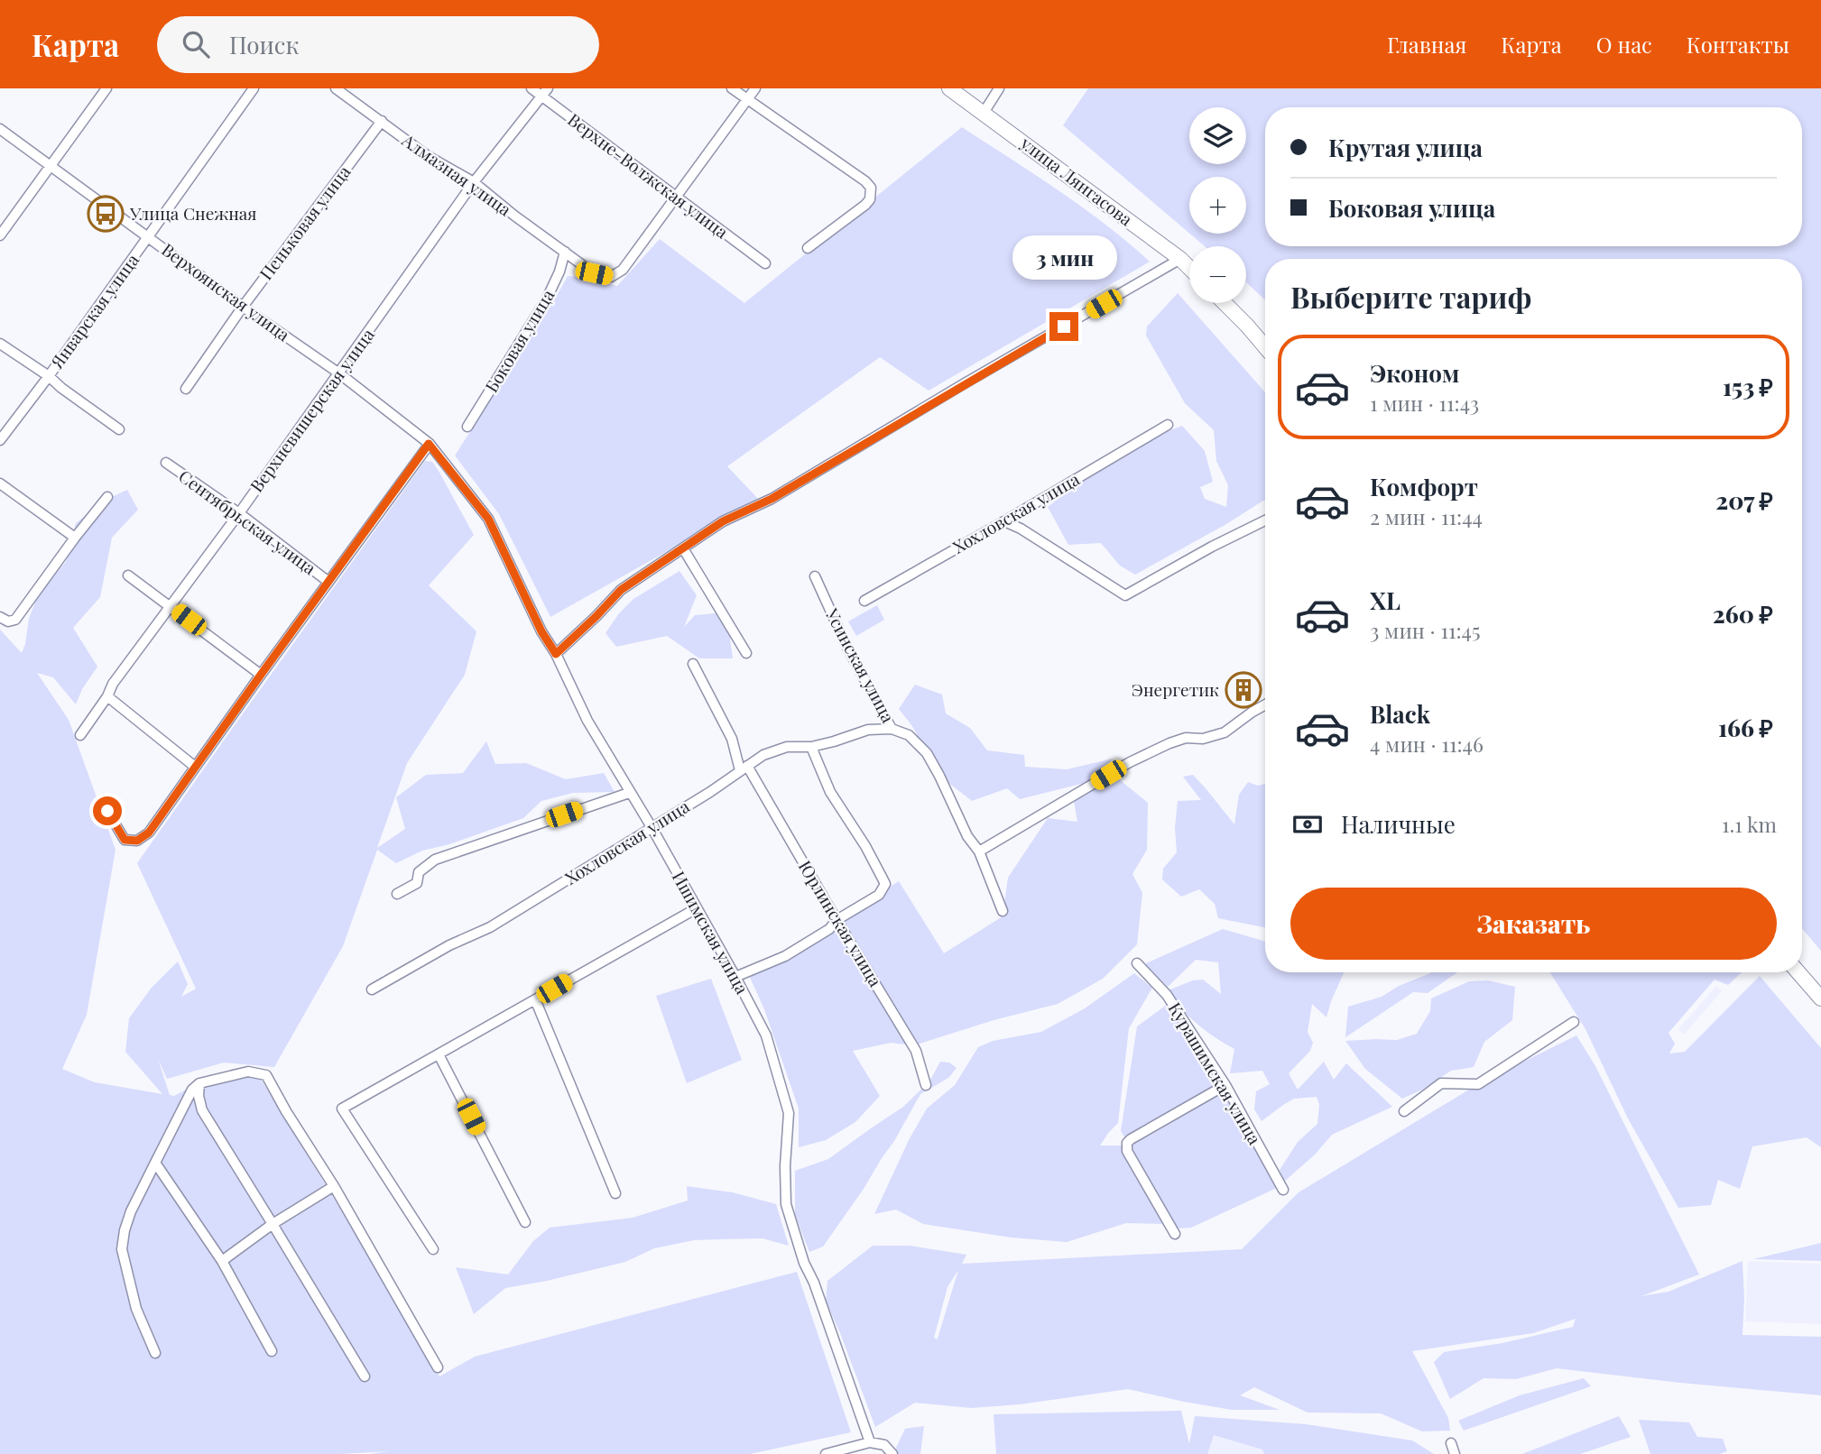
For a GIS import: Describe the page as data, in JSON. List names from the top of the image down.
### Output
{
  "streets": {
    "main road": ["улица Лянгасова"],
    "street": [
      "Алмазная улица",
      "Верхне-Волжская улица",
      "Пеньковая улица",
      "Верхоянская улица",
      "Январская улица",
      "Боковая улица",
      "Верхневишерская улица",
      "Хохловская улица",
      "Сентябрьская улица",
      "Усинская улица",
      "Юрлинская улица",
      "Ишимская улица",
      "Курашимская улица"
    ]
  },
  "crossings": [
    ["Алмазная улица", "Верхне-Волжская улица"],
    ["Алмазная улица", "Пеньковая улица"],
    ["Алмазная улица", "Боковая улица"],
    ["Алмазная улица", "Верхневишерская улица"],
    ["Верхне-Волжская улица", "Верхневишерская улица"],
    ["Пеньковая улица", "Верхоянская улица"],
    ["Верхоянская улица", "Январская улица"],
    ["Верхоянская улица", "Верхневишерская улица"],
    ["Верхоянская улица", "Ишимская улица"],
    ["Верхневишерская улица", "Сентябрьская улица"],
    ["Хохловская улица", "Усинская улица"],
    ["Хохловская улица", "Юрлинская улица"],
    ["Хохловская улица", "Ишимская улица"]
  ],
  "places": {
    "bus stop": ["Улица Снежная"],
    "building": ["Энергетик"]
  },
  "page": {
    "header": "Карта",
    "search": "Поиск",
    "nav": [
      "Главная",
      "Карта",
      "О нас",
      "Контакты"
    ],
    "map_buttons": ["+", "−"],
    "banner": ["Крутая улица", "Боковая улица"],
    "bubble": "3 мин",
    "heading": "Выберите тариф",
    "list": [
      {
        "name": "Эконом",
        "note": "1 мин · 11:43",
        "value": "153 ₽"
      },
      {
        "name": "Комфорт",
        "note": "2 мин · 11:44",
        "value": "207 ₽"
      },
      {
        "name": "XL",
        "note": "3 мин · 11:45",
        "value": "260 ₽"
      },
      {
        "name": "Black",
        "note": "4 мин · 11:46",
        "value": "166 ₽"
      }
    ],
    "pay": ["Наличные", "1.1 km"],
    "buttons": "Заказать"
  }
}
